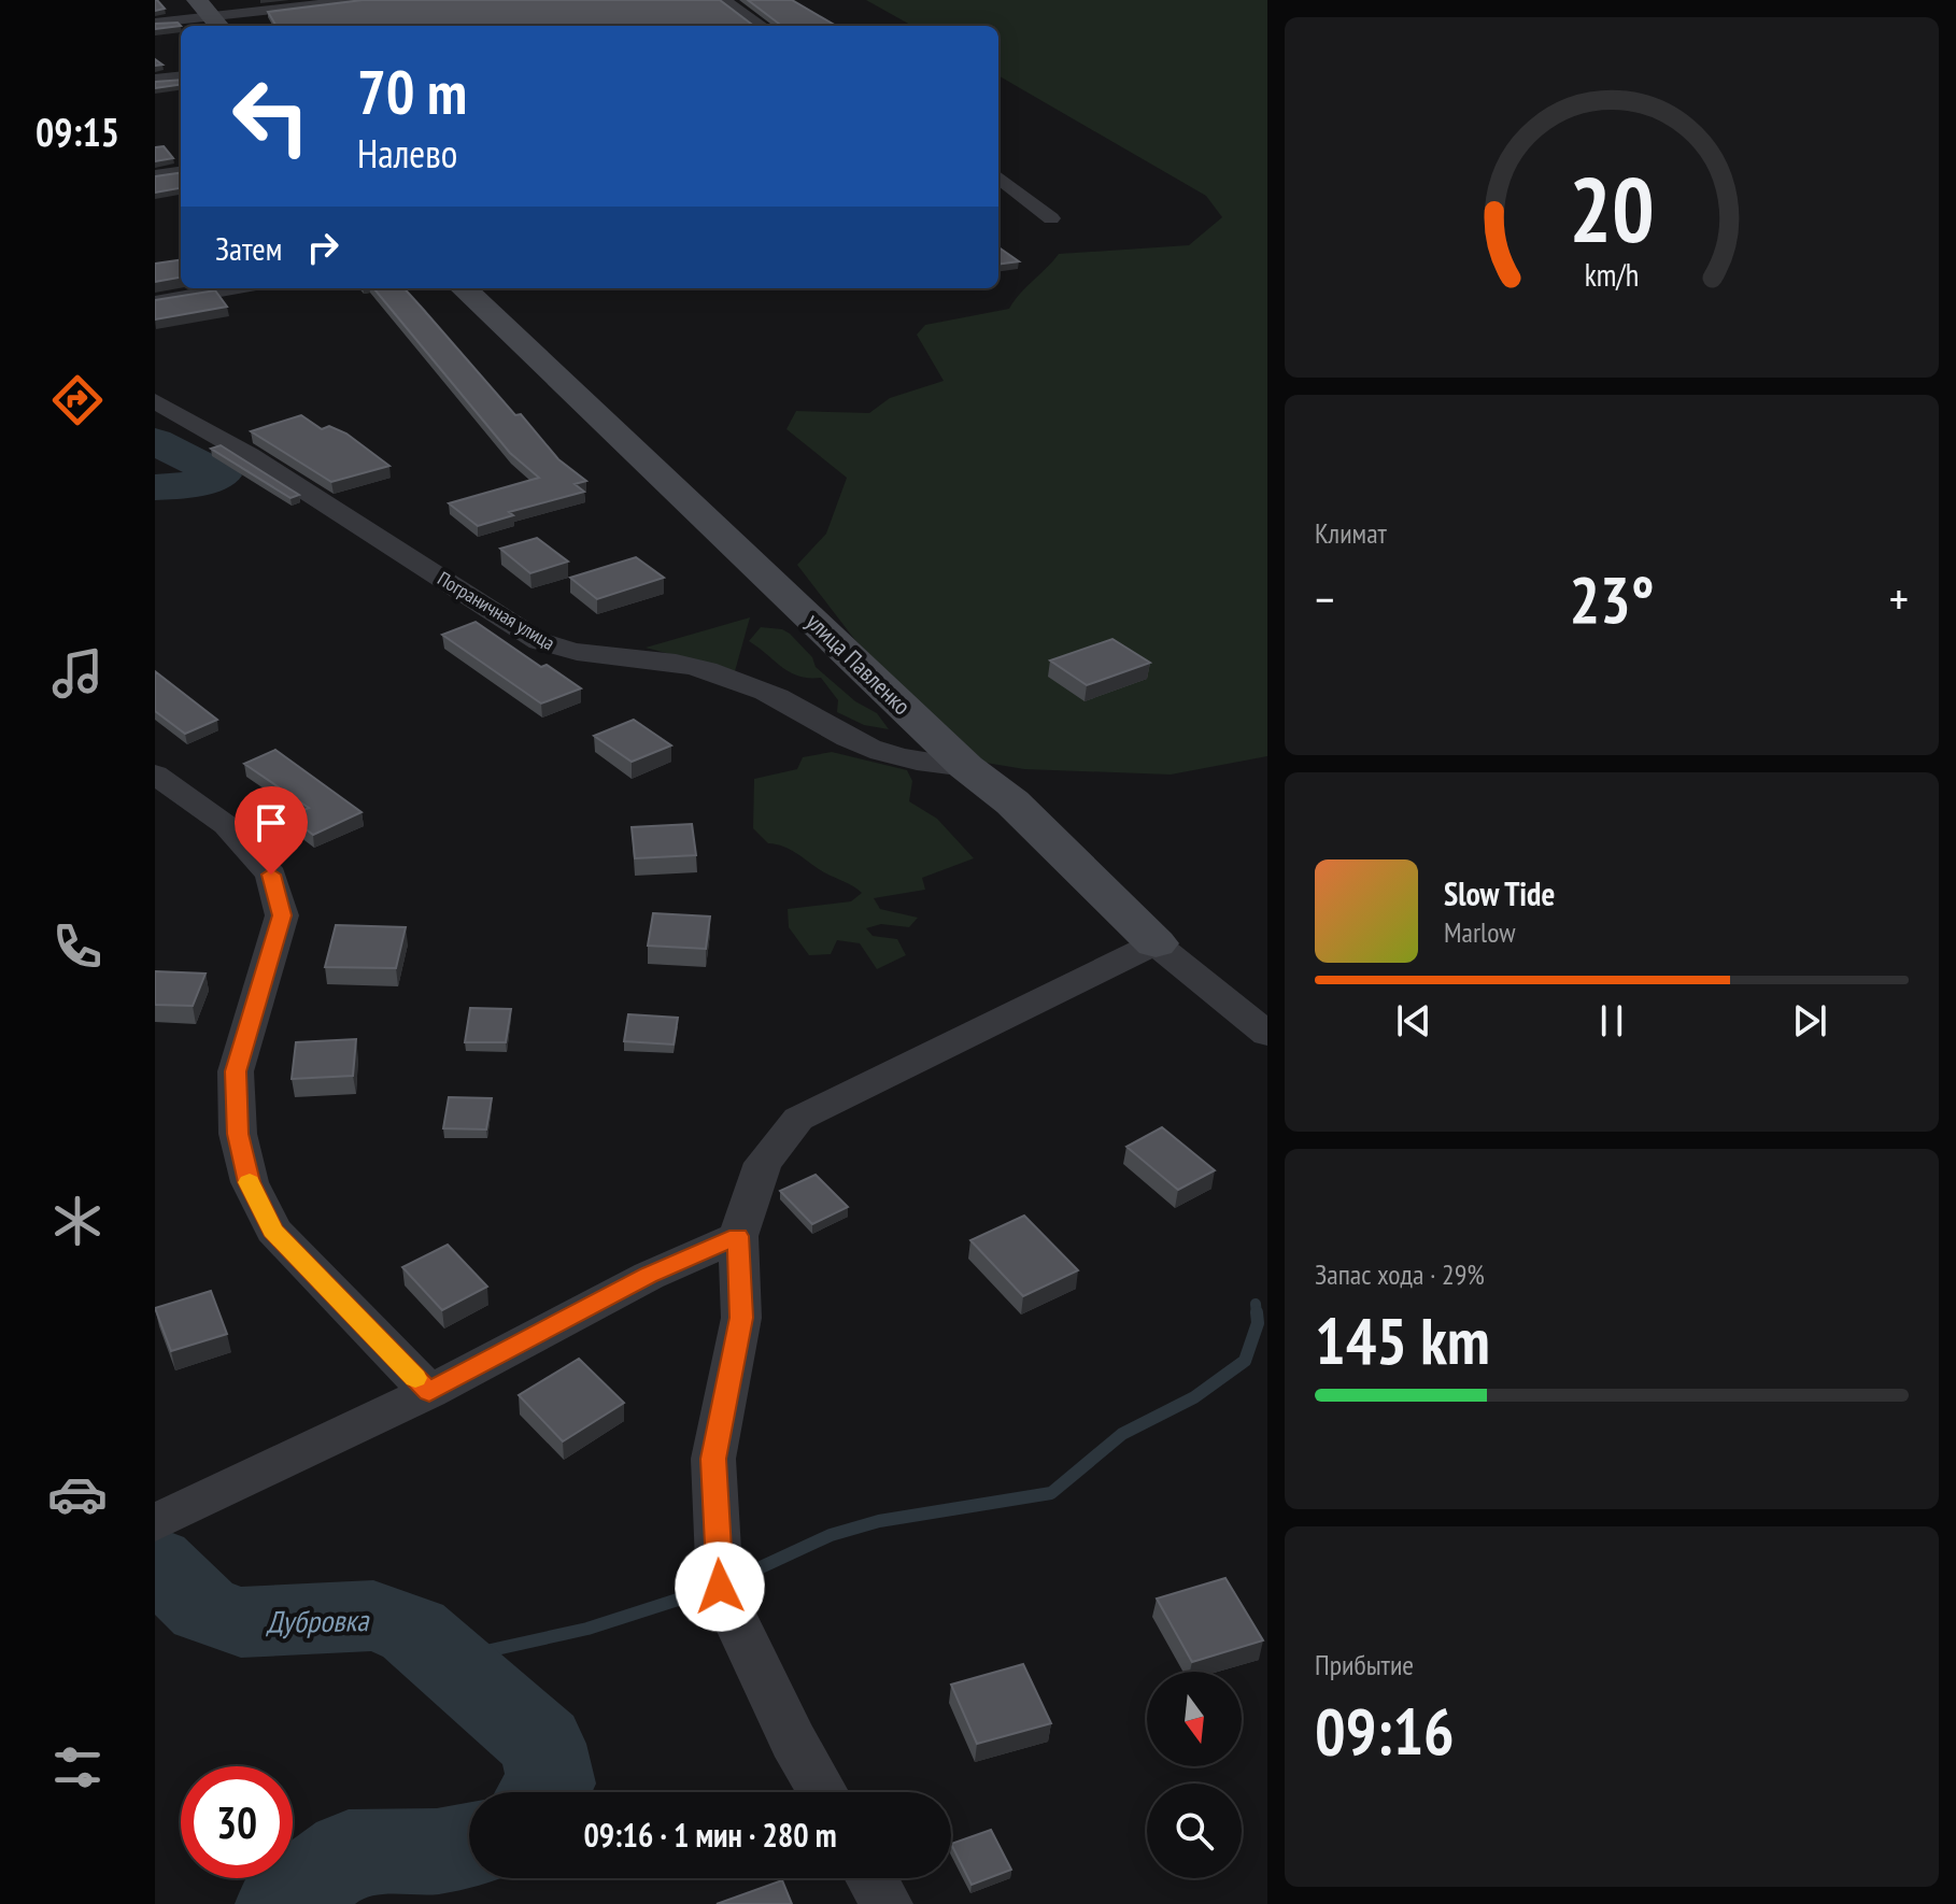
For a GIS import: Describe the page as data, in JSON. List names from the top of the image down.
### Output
{
  "streets": {
    "street": ["Пограничная улица", "улица Павленко"]
  },
  "crossings": [
    ["Пограничная улица", "улица Павленко"]
  ],
  "water": ["Дубровка"],
  "north": "bottom",
  "page": {
    "tabs": "09:15",
    "turn": ["70 m", "Налево"],
    "then": "Затем",
    "tile": [
      "Климат",
      ["Запас хода · 29%", "145 km"],
      ["Прибытие", "09:16"]
    ],
    "heat": ["−", "23°", "+"],
    "song": ["Slow Tide", "Marlow"],
    "limit": "30",
    "trip": "09:16 · 1 мин · 280 m",
    "gauge": ["20", "km/h"]
  }
}
